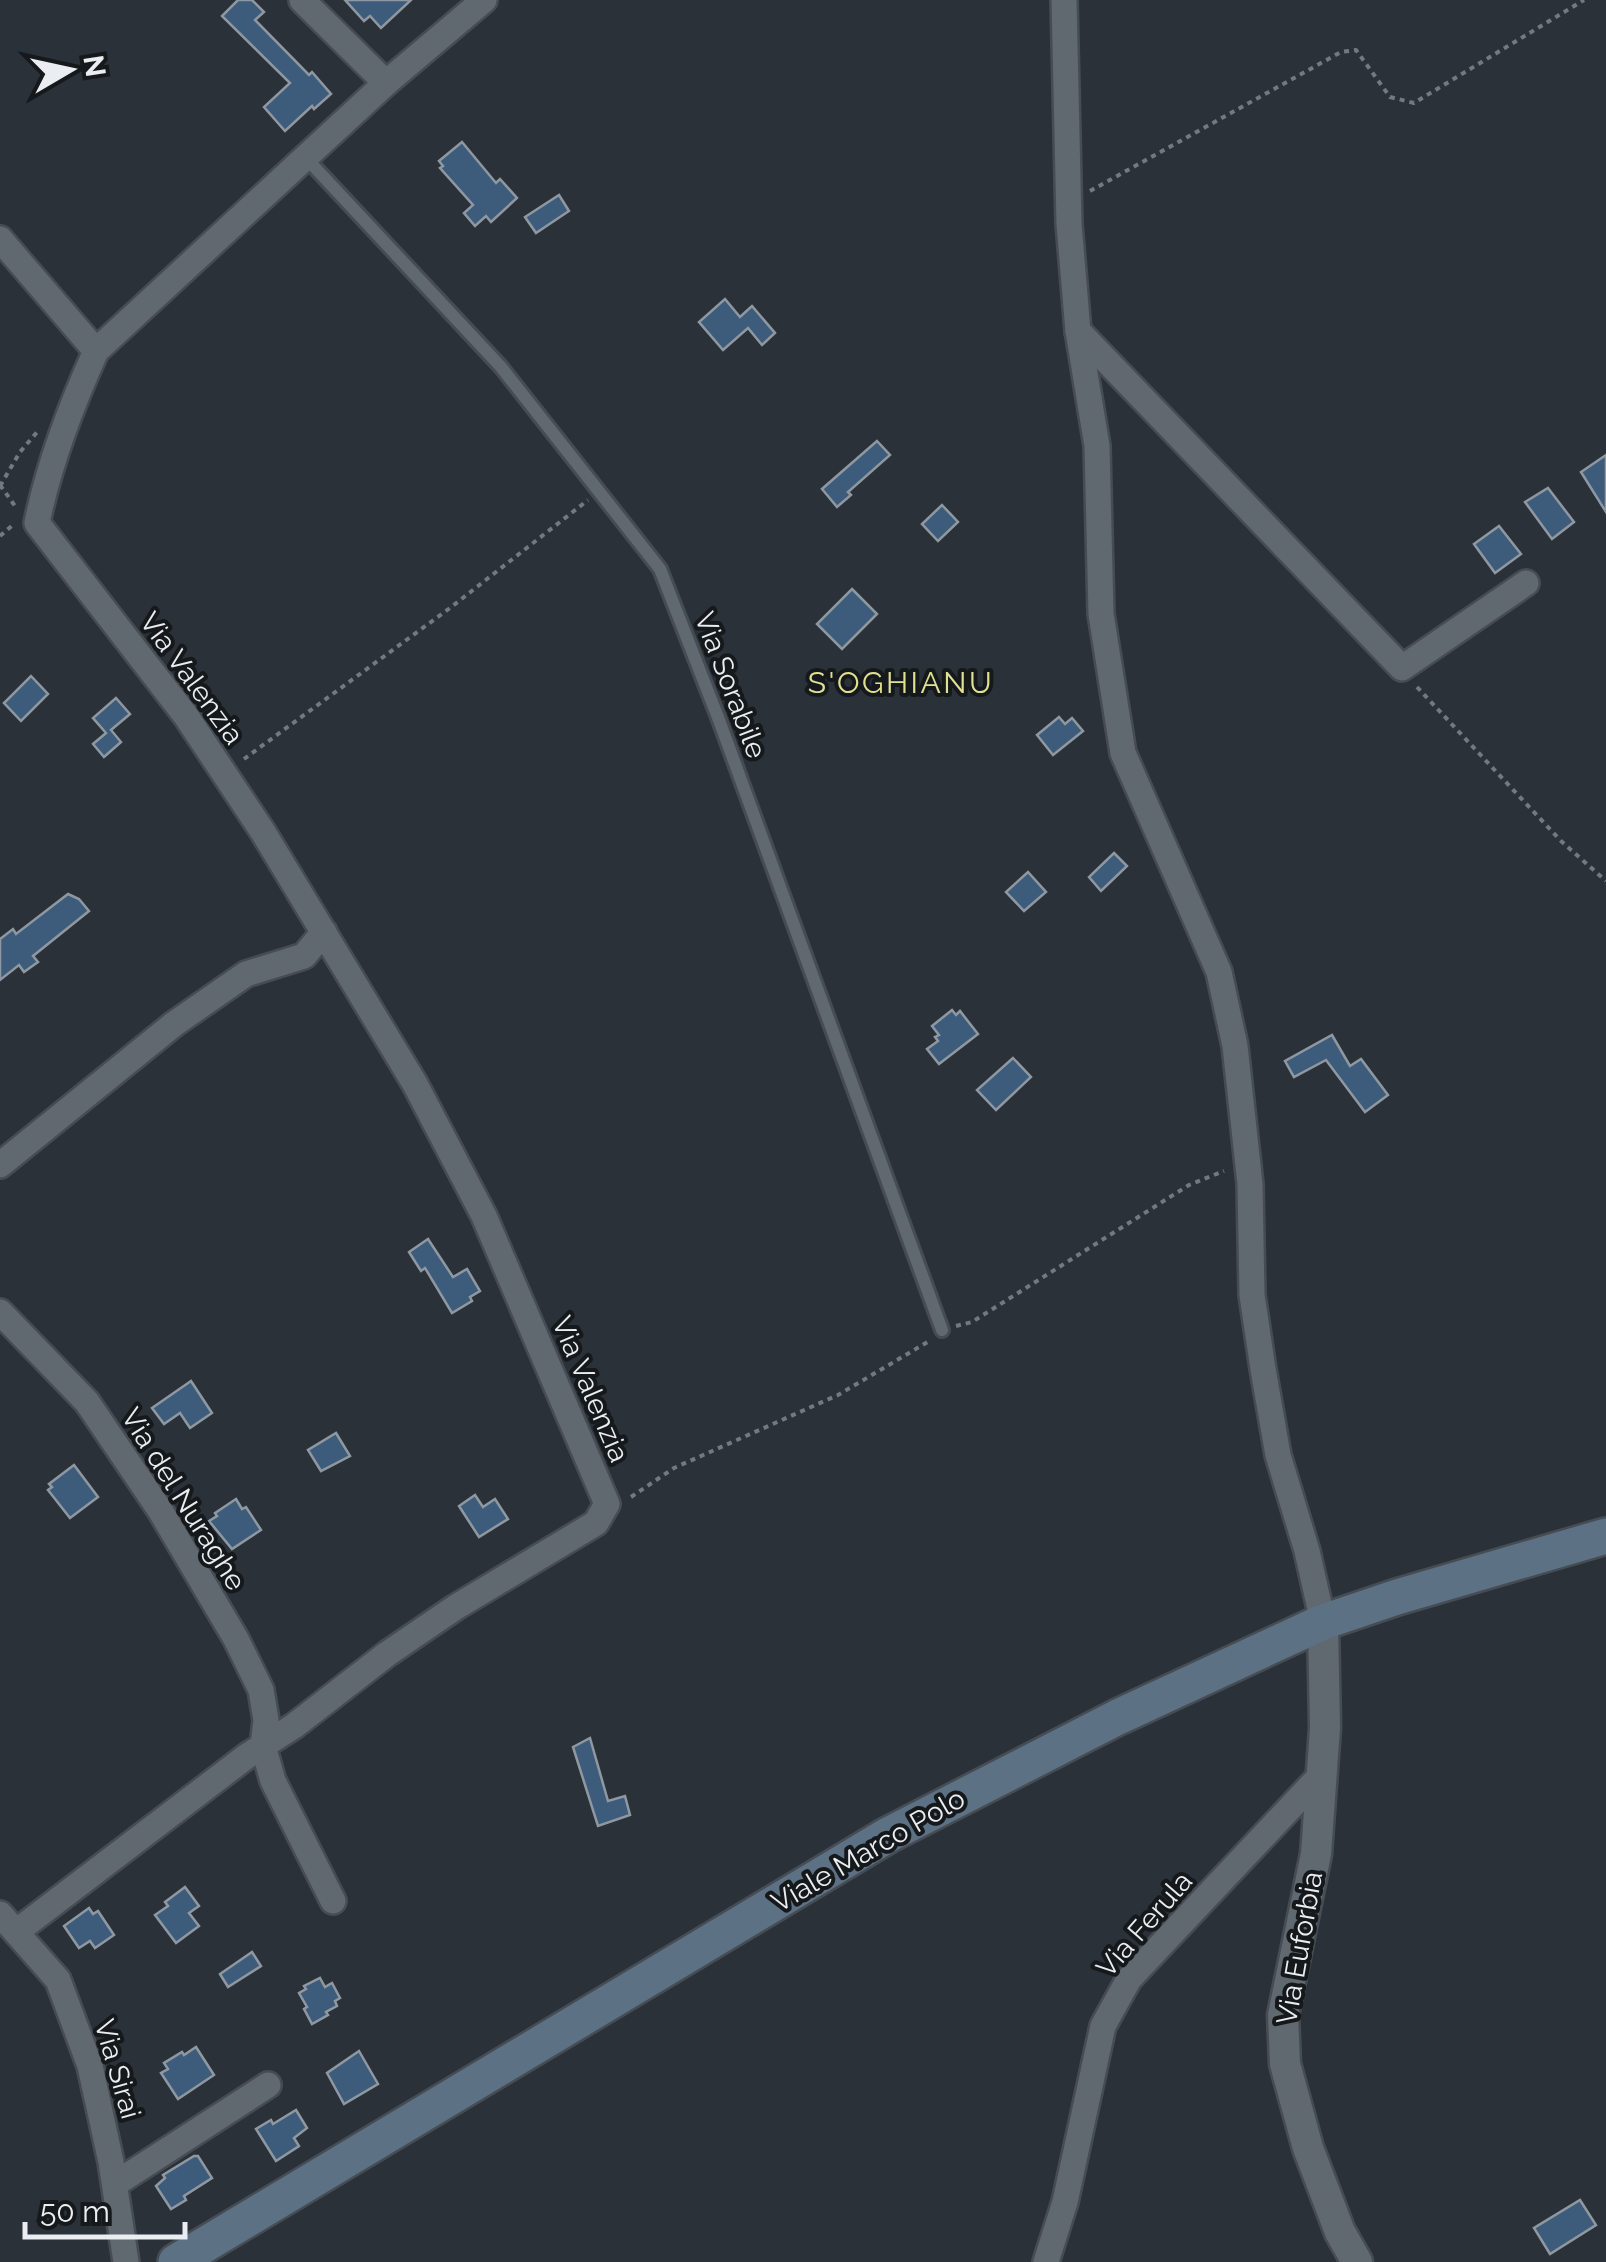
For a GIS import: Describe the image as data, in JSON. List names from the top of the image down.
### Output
{
  "streets": {
    "main road": ["Viale Marco Polo"],
    "street": [
      "Via Valenzia",
      "Via del Nuraghe",
      "Via Ferula",
      "Via Euforbia",
      "Via Sirai"
    ],
    "lane": ["Via Sorabile"]
  },
  "crossings": [
    ["Via Valenzia", "Via Sorabile"],
    ["Via Valenzia", "Via del Nuraghe"],
    ["Viale Marco Polo", "Via Euforbia"],
    ["Via Ferula", "Via Euforbia"]
  ],
  "districts": ["S'OGHIANU"],
  "scale_bar": "50 m",
  "north": "right"
}
